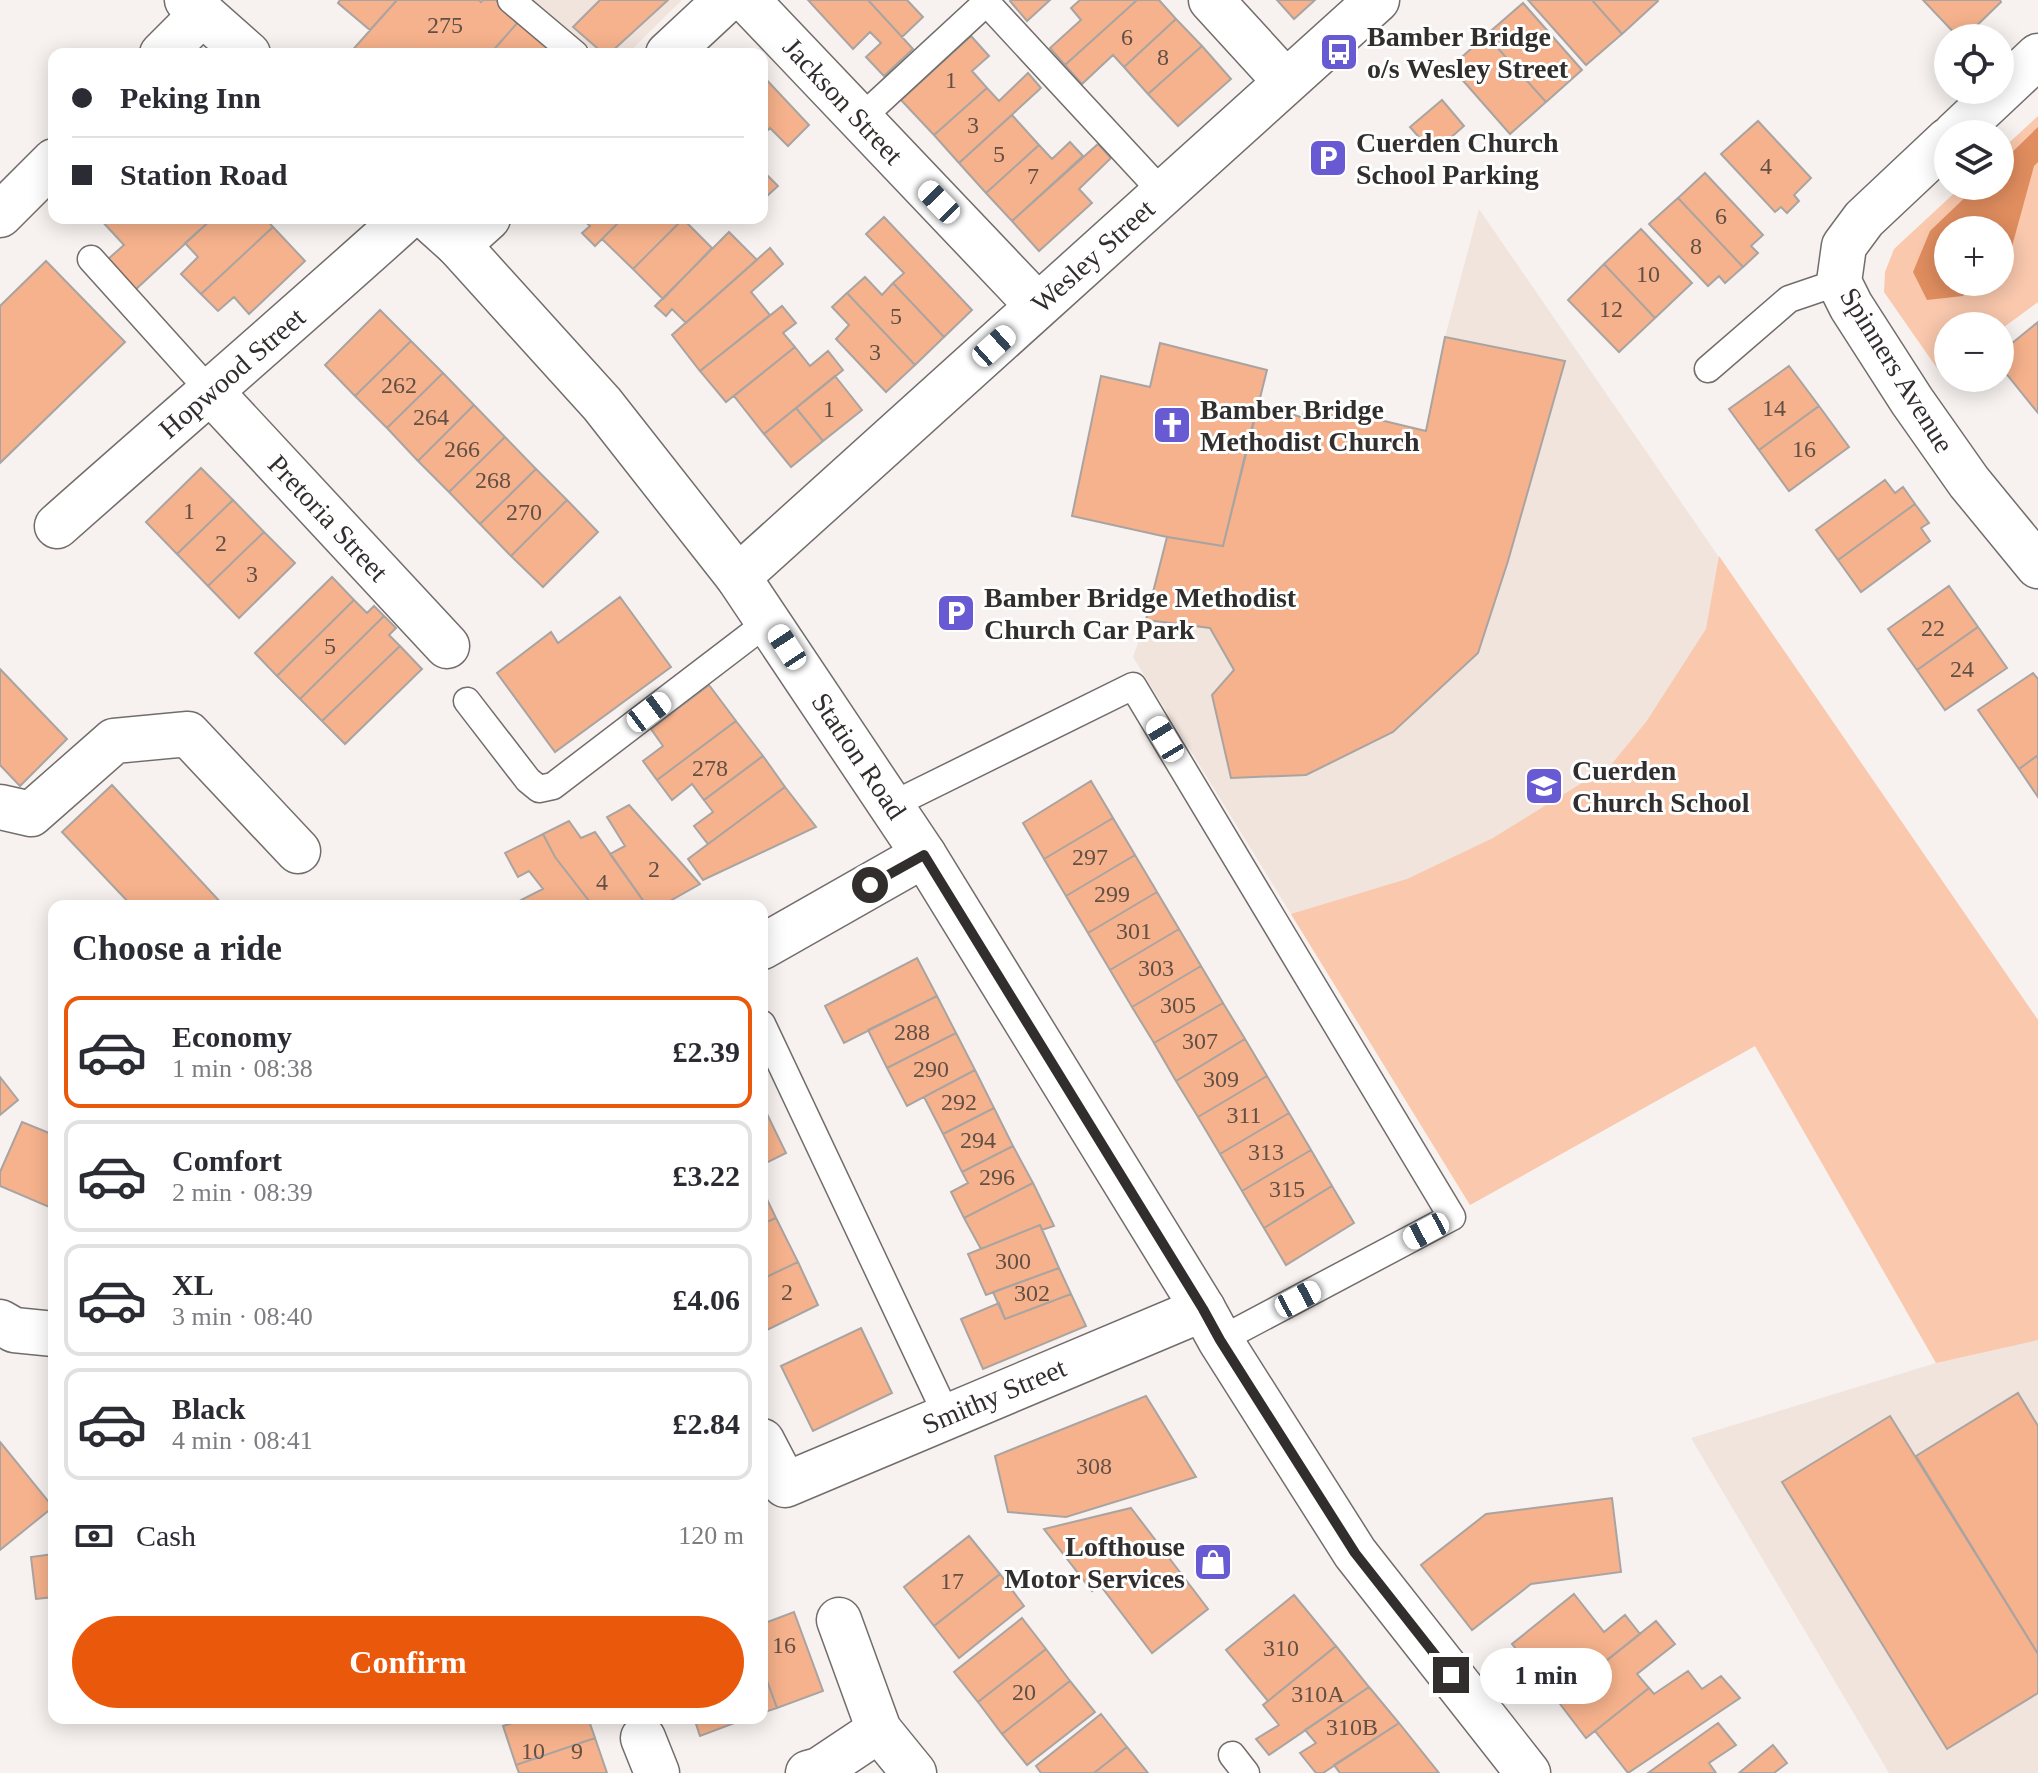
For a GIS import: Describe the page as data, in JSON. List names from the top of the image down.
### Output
{
  "streets": {
    "street": [
      "Jackson Street",
      "Wesley Street",
      "Spinners Avenue",
      "Hopwood Street",
      "Pretoria Street",
      "Station Road",
      "Smithy Street"
    ]
  },
  "crossings": [
    ["Jackson Street", "Wesley Street"],
    ["Wesley Street", "Station Road"],
    ["Hopwood Street", "Pretoria Street"],
    ["Station Road", "Smithy Street"]
  ],
  "places": {
    "bus stop": ["Bamber Bridge o/s Wesley Street"],
    "parking": ["Cuerden Church School Parking", "Bamber Bridge Methodist Church Car Park"],
    "church": ["Bamber Bridge Methodist Church"],
    "school or university": ["Cuerden Church School"],
    "shop": ["Lofthouse Motor Services"]
  },
  "house_numbers": [
    "275",
    "6",
    "8",
    "1",
    "3",
    "5",
    "4",
    "7",
    "6",
    "8",
    "10",
    "12",
    "5",
    "3",
    "262",
    "14",
    "1",
    "264",
    "266",
    "16",
    "268",
    "1",
    "270",
    "2",
    "3",
    "22",
    "5",
    "24",
    "278",
    "297",
    "2",
    "4",
    "299",
    "301",
    "303",
    "305",
    "288",
    "307",
    "290",
    "309",
    "292",
    "311",
    "294",
    "313",
    "296",
    "315",
    "300",
    "2",
    "302",
    "308",
    "17",
    "16",
    "310",
    "20",
    "310A",
    "310B",
    "10",
    "9"
  ],
  "page": {
    "map_buttons": ["+", "−"],
    "banner": ["Peking Inn", "Station Road"],
    "heading": "Choose a ride",
    "list": [
      {
        "name": "Economy",
        "note": "1 min · 08:38",
        "value": "£2.39"
      },
      {
        "name": "Comfort",
        "note": "2 min · 08:39",
        "value": "£3.22"
      },
      {
        "name": "XL",
        "note": "3 min · 08:40",
        "value": "£4.06"
      },
      {
        "name": "Black",
        "note": "4 min · 08:41",
        "value": "£2.84"
      }
    ],
    "pay": ["Cash", "120 m"],
    "buttons": "Confirm",
    "bubble": "1 min"
  }
}
